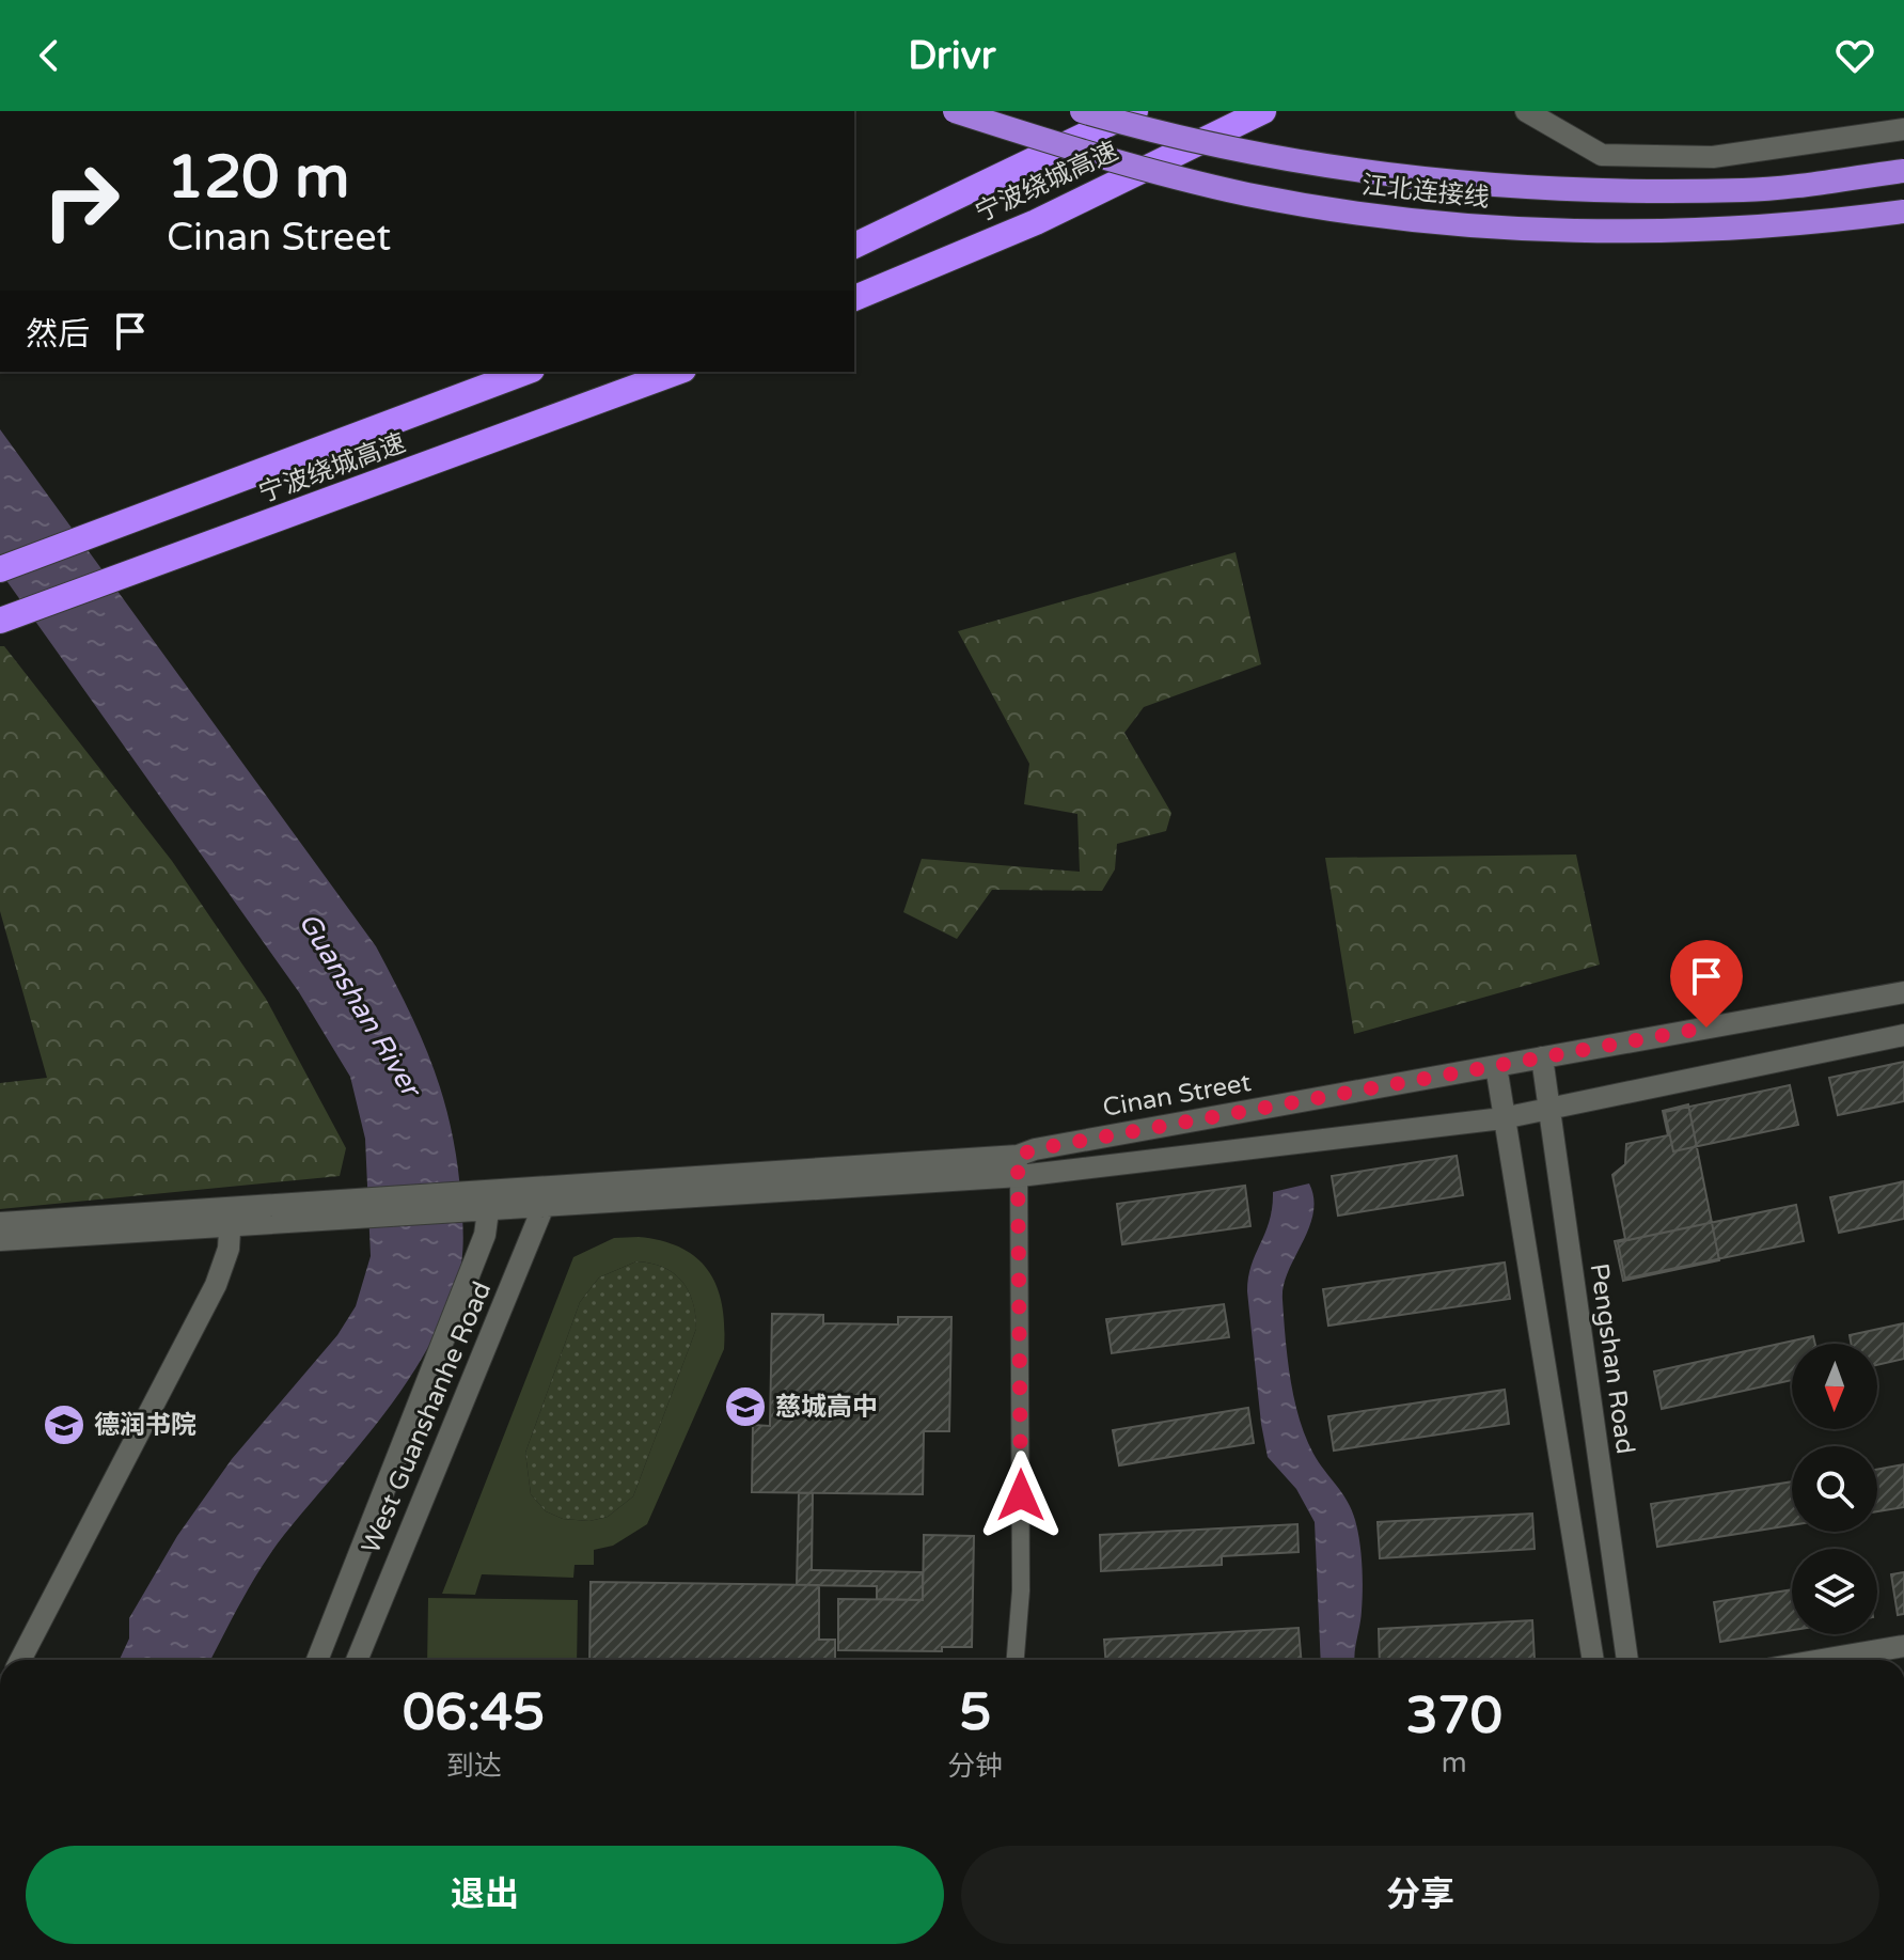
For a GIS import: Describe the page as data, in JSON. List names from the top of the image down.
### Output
{
  "streets": {
    "highway": ["宁波绕城高速", "江北连接线"],
    "street": ["Cinan Street", "Pengshan Road", "West Guanshanhe Road"]
  },
  "crossings": [
    ["Cinan Street", "Pengshan Road"],
    ["Cinan Street", "West Guanshanhe Road"]
  ],
  "water": ["Guanshan River"],
  "places": {
    "school or university": ["慈城高中", "德润书院"]
  },
  "north": "bottom",
  "page": {
    "header": "Drivr",
    "turn": ["120 m", "Cinan Street"],
    "then": "然后",
    "eta": [
      "06:45",
      "到达",
      "5",
      "分钟",
      "370",
      "m"
    ],
    "buttons": ["退出", "分享"]
  }
}
